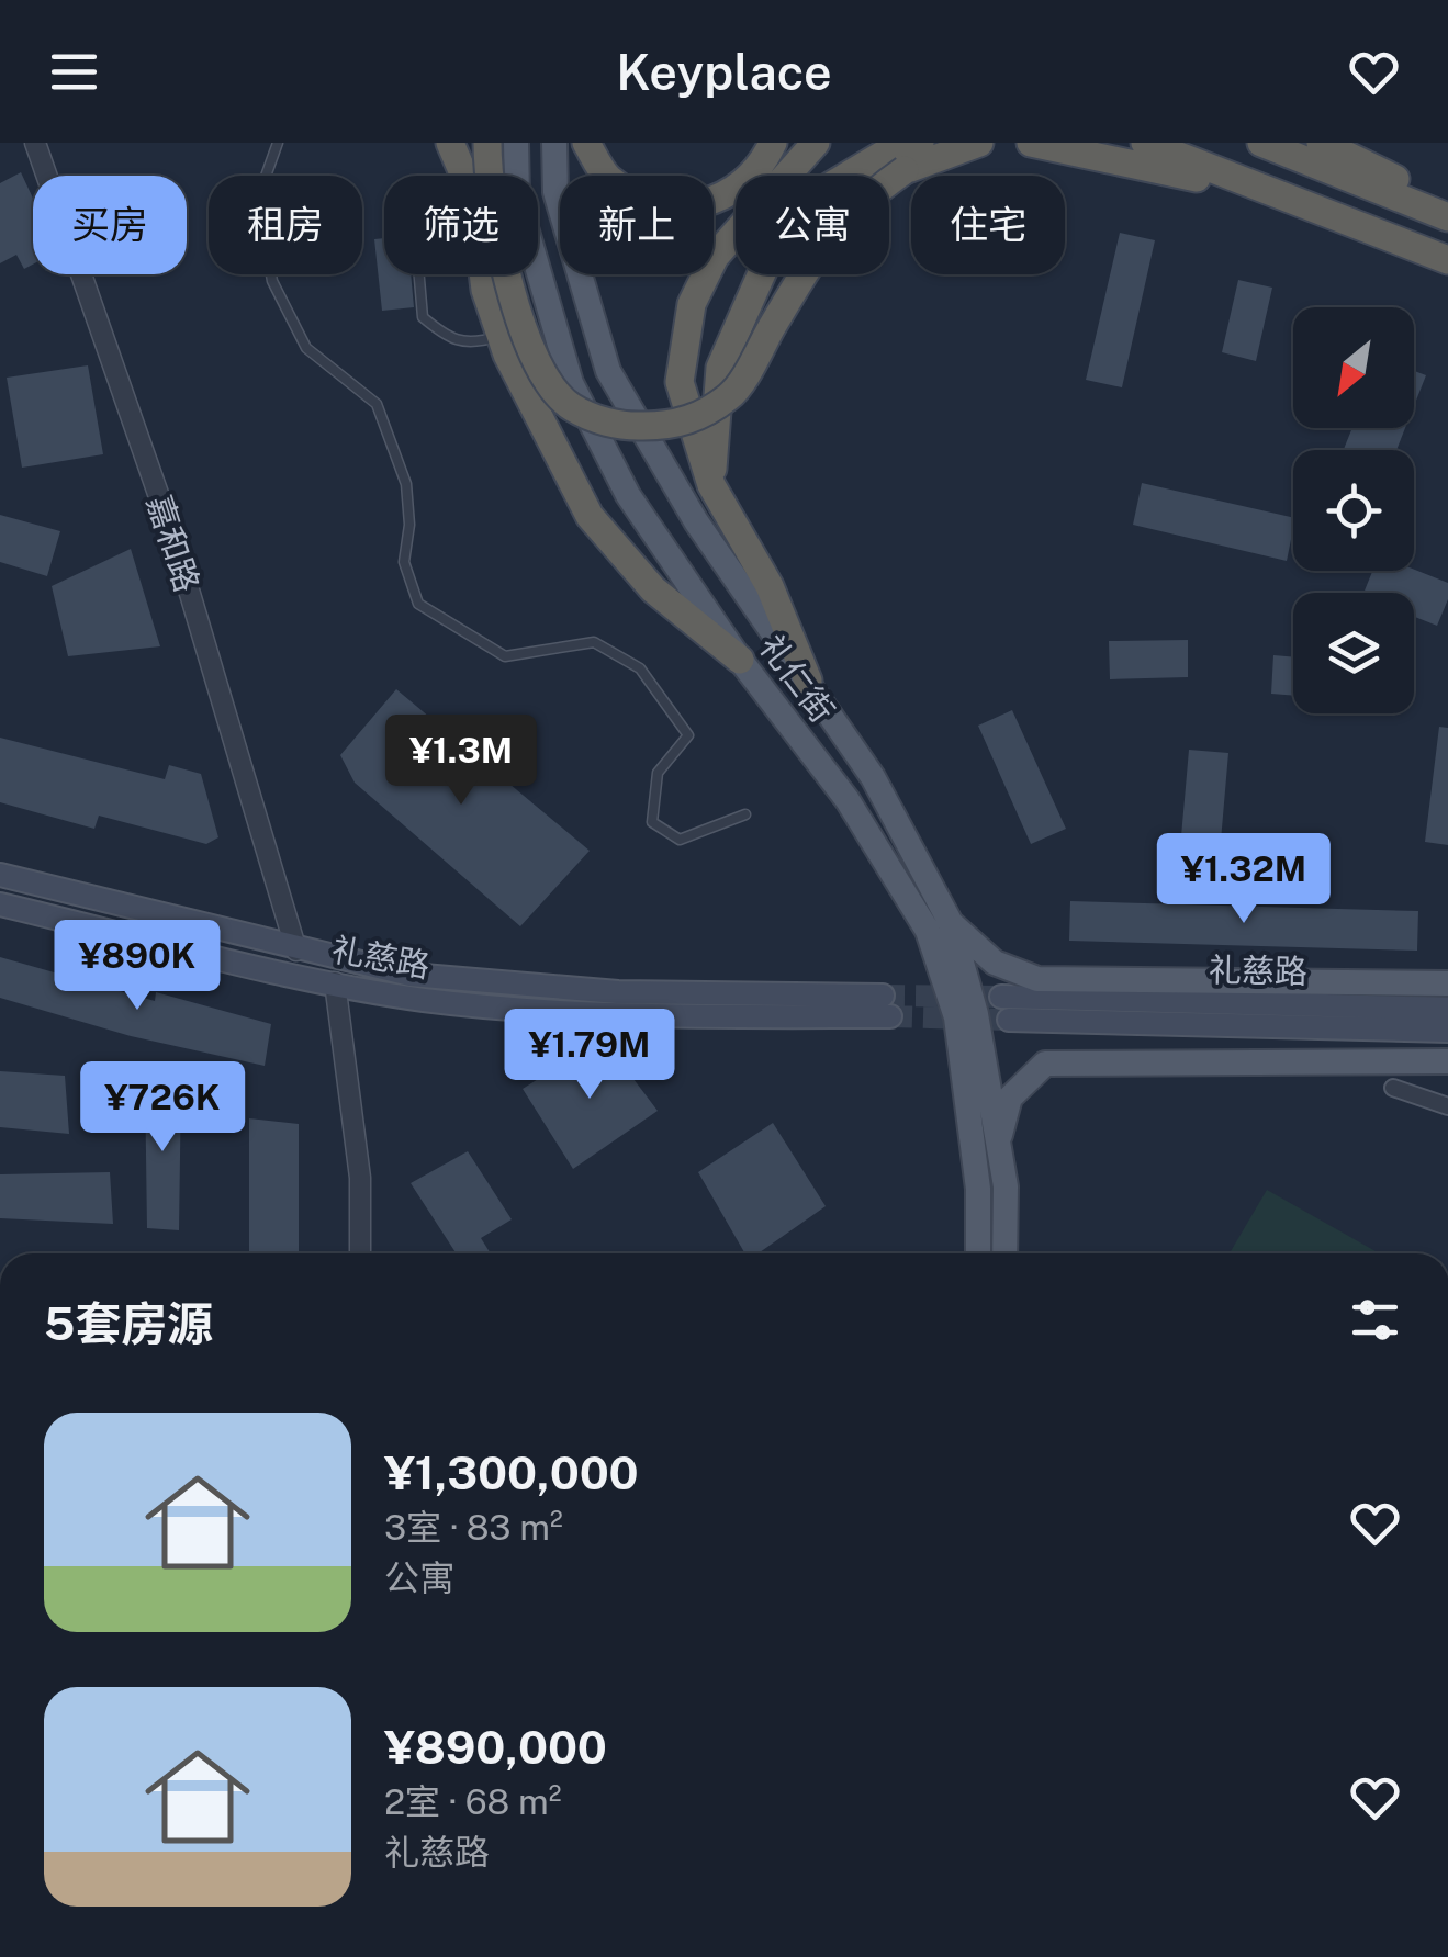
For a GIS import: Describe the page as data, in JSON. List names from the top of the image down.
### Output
{
  "streets": {
    "main road": ["礼仁街", "礼慈路"],
    "street": ["嘉和路"]
  },
  "crossings": [
    ["嘉和路", "礼慈路"]
  ],
  "north": "bottom left",
  "page": {
    "header": "Keyplace",
    "chip": [
      "买房",
      "租房",
      "筛选",
      "新上",
      "公寓",
      "住宅"
    ],
    "price": [
      "¥1.3M",
      "¥1.32M",
      "¥890K",
      "¥1.79M",
      "¥726K"
    ],
    "heading": "5套房源",
    "list": [
      {
        "name": "¥1,300,000",
        "note": "3室 · 83 m² · 公寓"
      },
      {
        "name": "¥890,000",
        "note": "2室 · 68 m² · 礼慈路"
      }
    ]
  }
}
